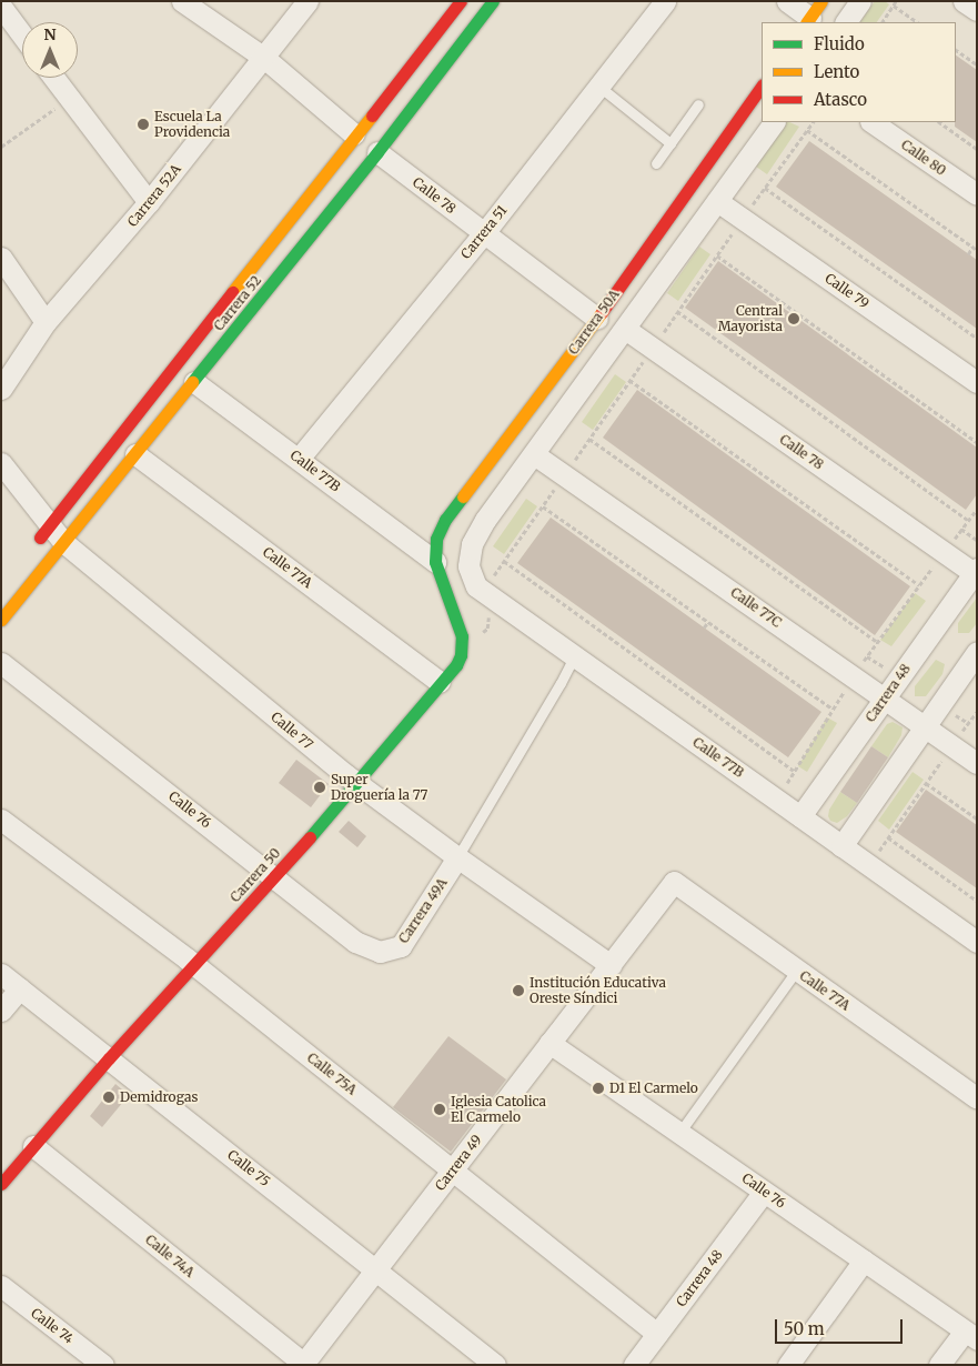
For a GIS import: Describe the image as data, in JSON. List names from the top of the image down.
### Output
{
  "streets": {
    "main road": ["Carrera 52", "Carrera 50A", "Carrera 50"],
    "street": [
      "Calle 80",
      "Carrera 52A",
      "Calle 78",
      "Carrera 51",
      "Calle 79",
      "Calle 77B",
      "Calle 77A",
      "Calle 77C",
      "Carrera 48",
      "Calle 77",
      "Calle 76",
      "Carrera 49A",
      "Calle 75A",
      "Carrera 49",
      "Calle 75",
      "Calle 74A",
      "Calle 74"
    ]
  },
  "crossings": [
    ["Calle 78", "Carrera 51"],
    ["Calle 78", "Carrera 52"],
    ["Calle 78", "Carrera 50A"],
    ["Calle 78", "Carrera 48"],
    ["Carrera 51", "Calle 77B"],
    ["Carrera 52", "Calle 77B"],
    ["Carrera 52", "Calle 77A"],
    ["Carrera 52", "Calle 77"],
    ["Carrera 50A", "Calle 77B"],
    ["Carrera 50A", "Carrera 50"],
    ["Calle 77B", "Calle 77C"],
    ["Calle 77B", "Carrera 48"],
    ["Calle 77B", "Carrera 50"],
    ["Calle 77A", "Carrera 50"],
    ["Calle 77A", "Carrera 49"],
    ["Calle 77C", "Carrera 48"],
    ["Carrera 48", "Calle 76"],
    ["Carrera 48", "Calle 75A"],
    ["Calle 77", "Carrera 50"],
    ["Calle 77", "Carrera 49A"],
    ["Calle 77", "Carrera 49"],
    ["Calle 76", "Carrera 50"],
    ["Calle 76", "Carrera 49A"],
    ["Calle 76", "Carrera 49"],
    ["Carrera 50", "Calle 75A"],
    ["Carrera 50", "Calle 75"],
    ["Carrera 50", "Calle 74A"],
    ["Calle 75A", "Carrera 49"],
    ["Carrera 49", "Calle 75"],
    ["Carrera 49", "Calle 74A"]
  ],
  "places": [
    "Escuela La Providencia",
    "Central Mayorista",
    "Super Droguería la 77",
    "Institución Educativa Oreste Síndici",
    "D1 El Carmelo",
    "Demidrogas",
    "Iglesia Catolica El Carmelo"
  ],
  "legend": ["Fluido", "Lento", "Atasco"],
  "scale_bar": "50 m",
  "north": "top"
}
